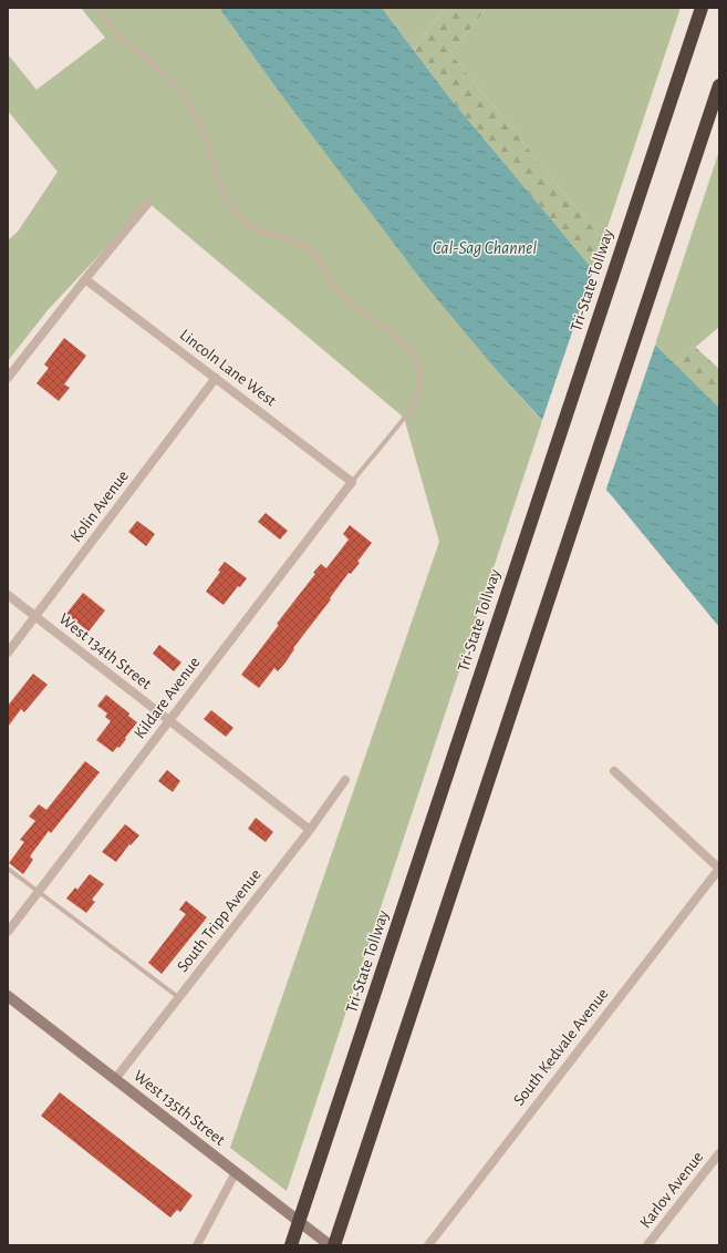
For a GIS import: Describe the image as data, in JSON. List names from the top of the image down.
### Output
{
  "streets": {
    "highway": ["Tri-State Tollway"],
    "street": [
      "Lincoln Lane West",
      "Kolin Avenue",
      "West 134th Street",
      "Kildare Avenue",
      "South Tripp Avenue",
      "South Kedvale Avenue",
      "West 135th Street",
      "Karlov Avenue"
    ]
  },
  "crossings": [
    ["Lincoln Lane West", "Kolin Avenue"],
    ["Lincoln Lane West", "Kildare Avenue"],
    ["Kolin Avenue", "West 134th Street"],
    ["West 134th Street", "Kildare Avenue"],
    ["West 134th Street", "South Tripp Avenue"],
    ["South Tripp Avenue", "West 135th Street"]
  ],
  "water": ["Cal-Sag Channel"]
}
